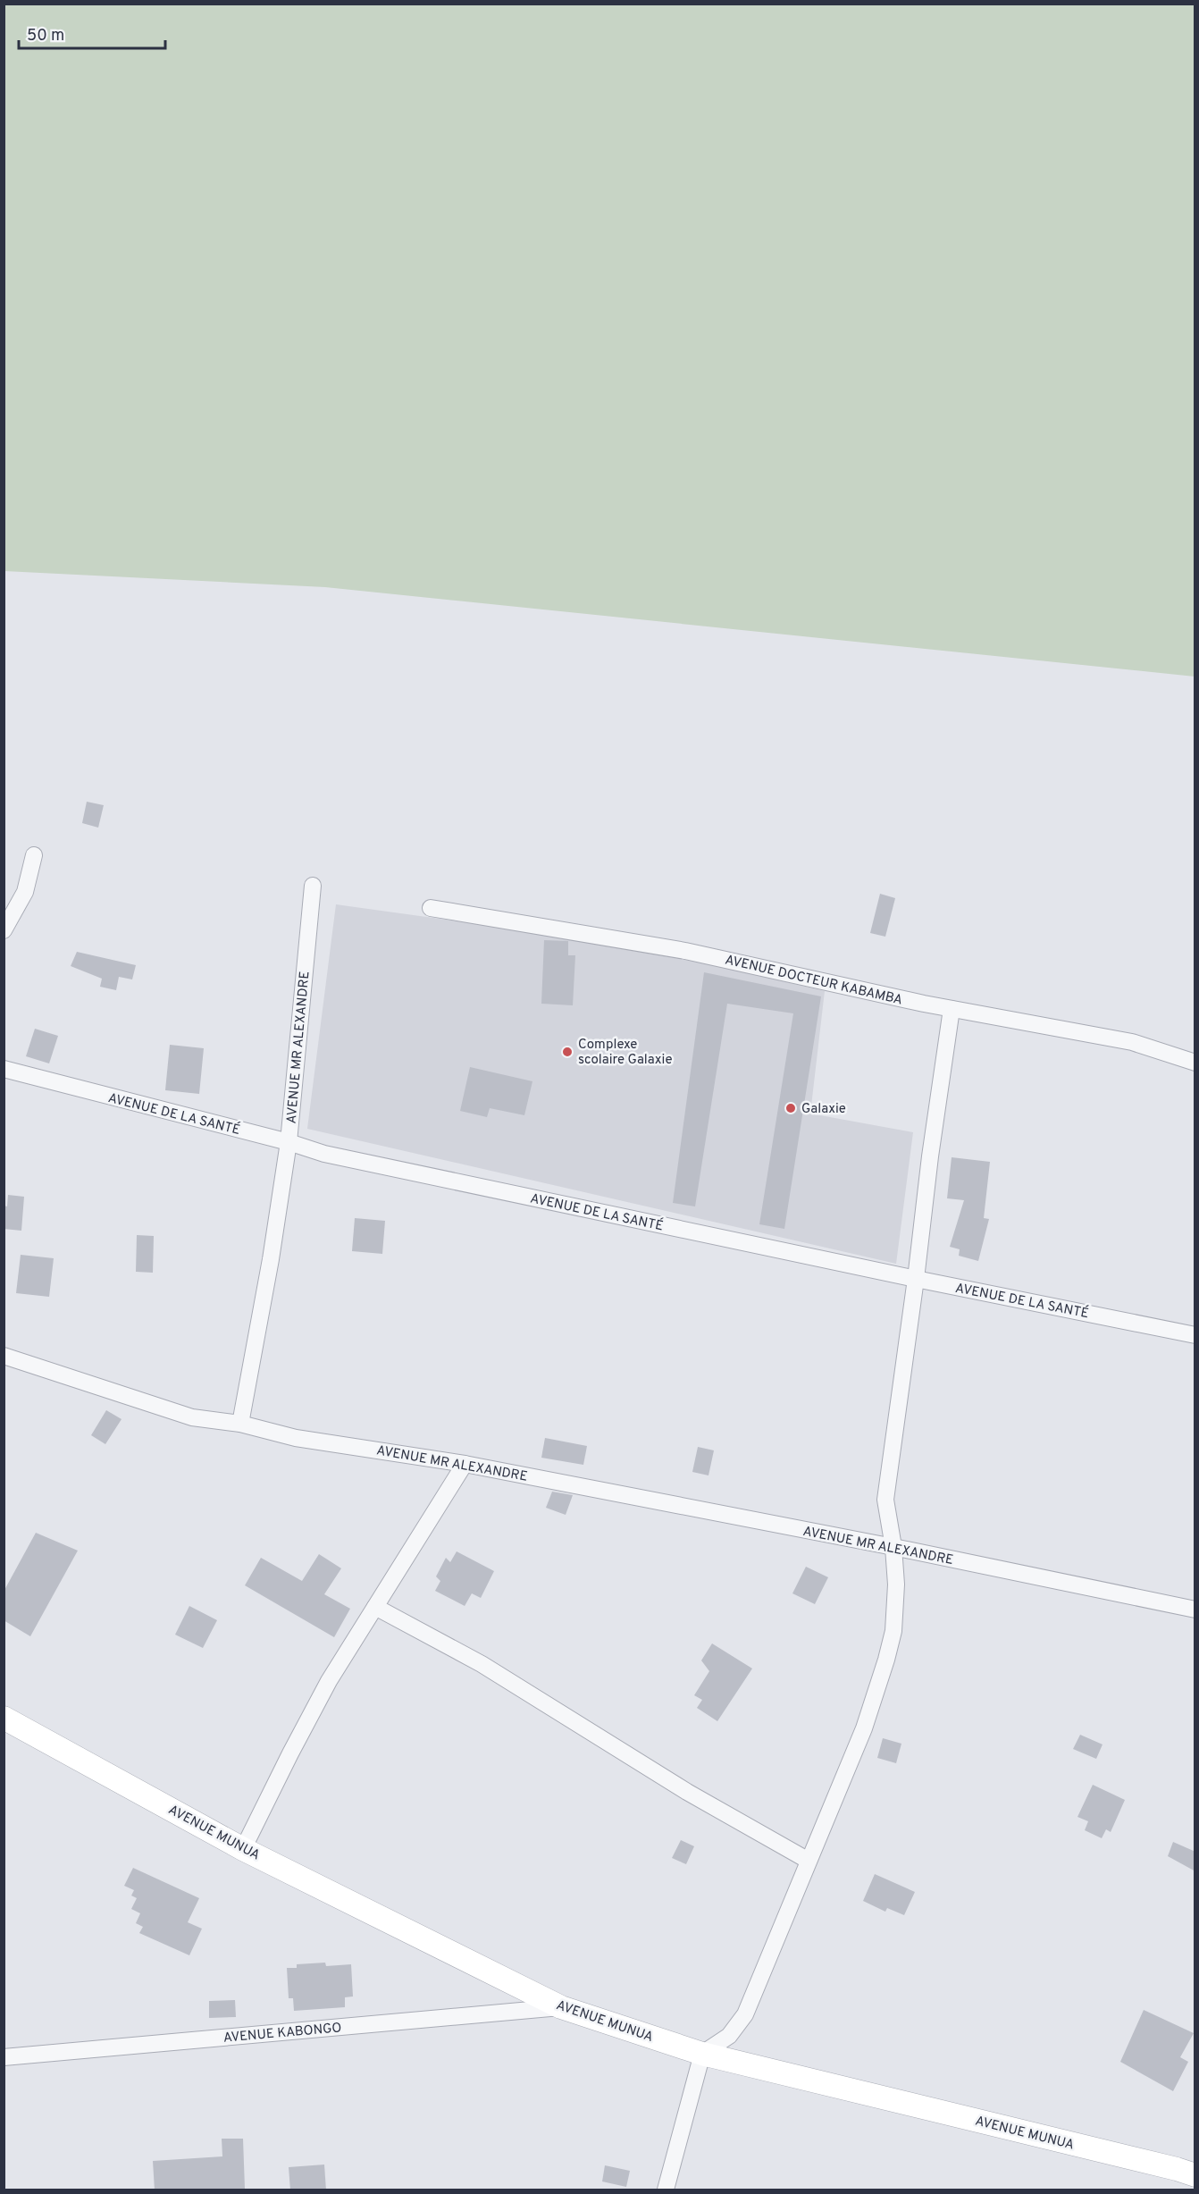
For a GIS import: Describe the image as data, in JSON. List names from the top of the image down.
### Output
{
  "streets": {
    "main road": ["AVENUE MUNUA"],
    "street": [
      "AVENUE DOCTEUR KABAMBA",
      "AVENUE MR ALEXANDRE",
      "AVENUE DE LA SANTÉ",
      "AVENUE KABONGO"
    ]
  },
  "crossings": [
    ["AVENUE MR ALEXANDRE", "AVENUE DE LA SANTÉ"],
    ["AVENUE MUNUA", "AVENUE KABONGO"]
  ],
  "places": ["Complexe scolaire Galaxie", "Galaxie"],
  "scale_bar": "50 m"
}
